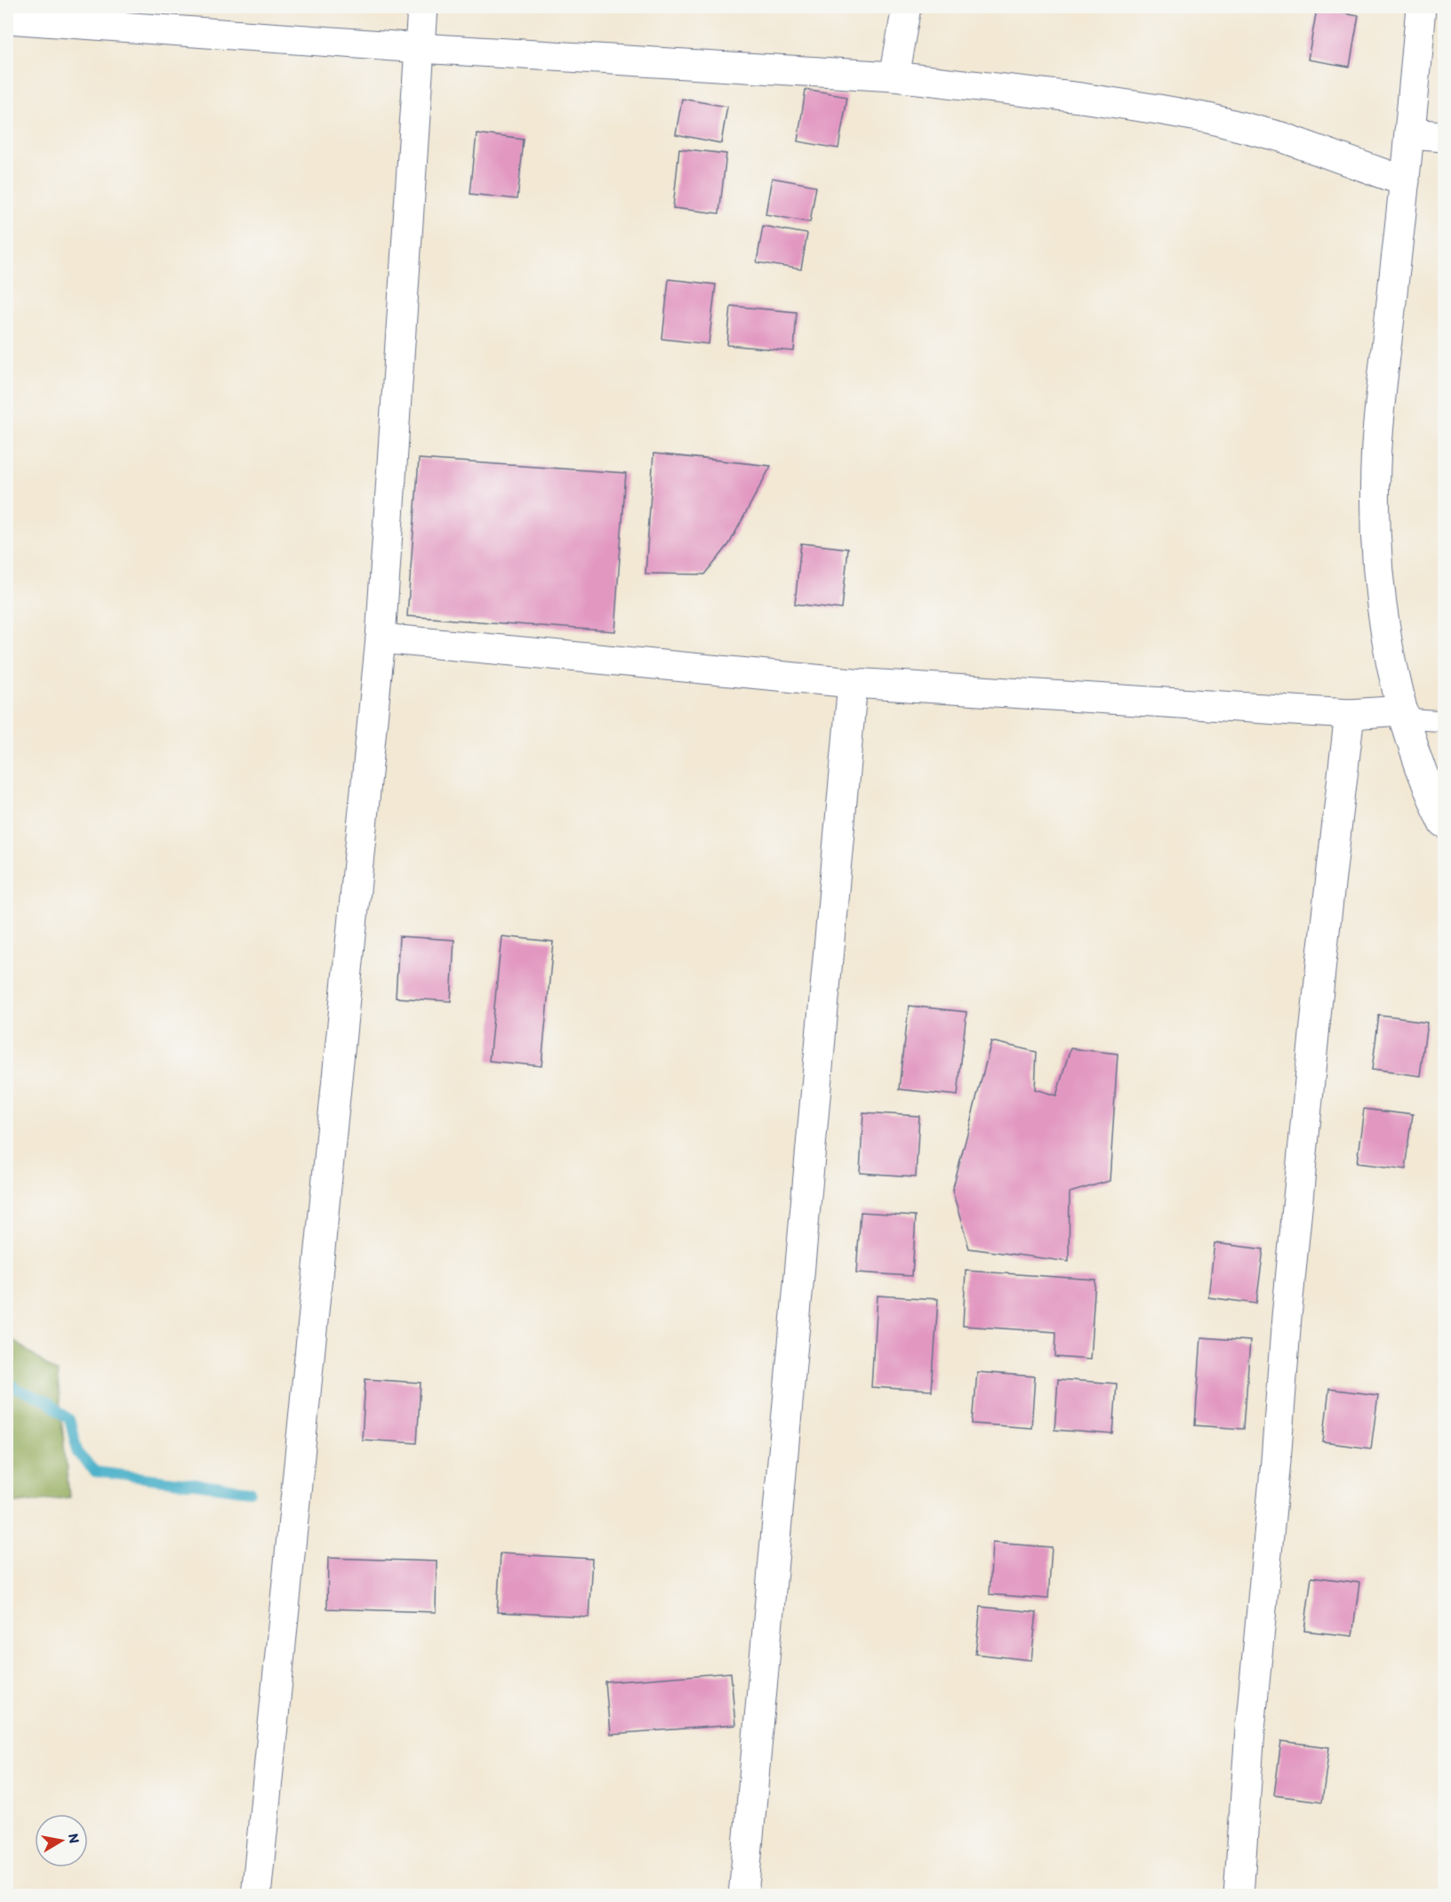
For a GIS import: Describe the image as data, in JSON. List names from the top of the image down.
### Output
{
  "north": "right"
}
